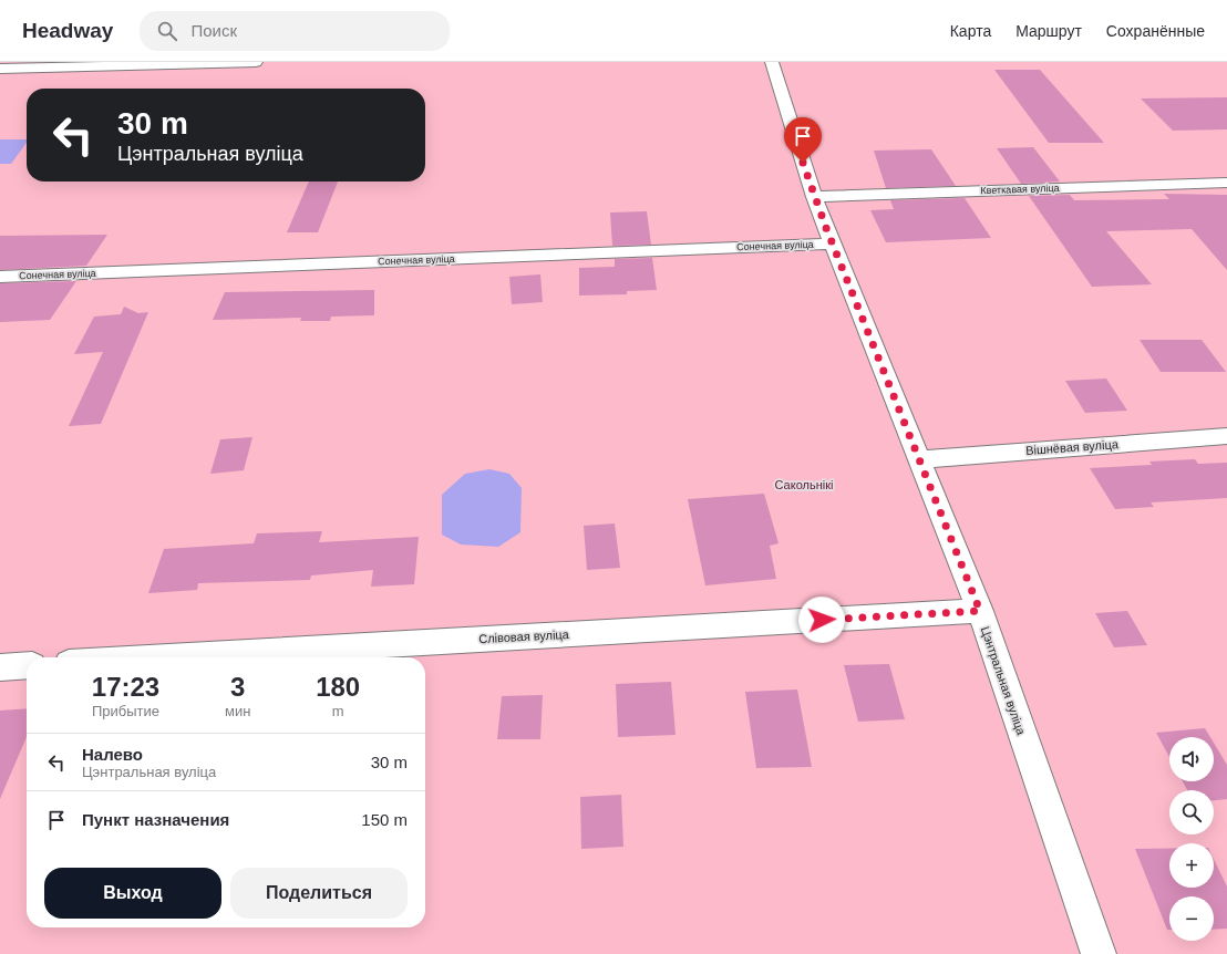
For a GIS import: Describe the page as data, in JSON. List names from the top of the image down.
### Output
{
  "streets": {
    "street": [
      "Кветкавая вуліца",
      "Сонечная вуліца",
      "Вішнёвая вуліца",
      "Слівовая вуліца",
      "Цэнтральная вуліца"
    ]
  },
  "crossings": [
    ["Кветкавая вуліца", "Цэнтральная вуліца"],
    ["Сонечная вуліца", "Цэнтральная вуліца"],
    ["Вішнёвая вуліца", "Цэнтральная вуліца"],
    ["Слівовая вуліца", "Цэнтральная вуліца"]
  ],
  "parks": ["Сакольнікі"],
  "page": {
    "header": "Headway",
    "search": "Поиск",
    "nav": ["Карта", "Маршрут", "Сохранённые"],
    "turn": ["30 m", "Цэнтральная вуліца"],
    "eta": [
      "17:23",
      "Прибытие",
      "3",
      "мин",
      "180",
      "m"
    ],
    "list": [
      {
        "name": "Налево",
        "note": "Цэнтральная вуліца",
        "value": "30 m"
      },
      {
        "name": "Пункт назначения",
        "value": "150 m"
      }
    ],
    "map_buttons": ["+", "−"],
    "buttons": ["Выход", "Поделиться"]
  }
}
